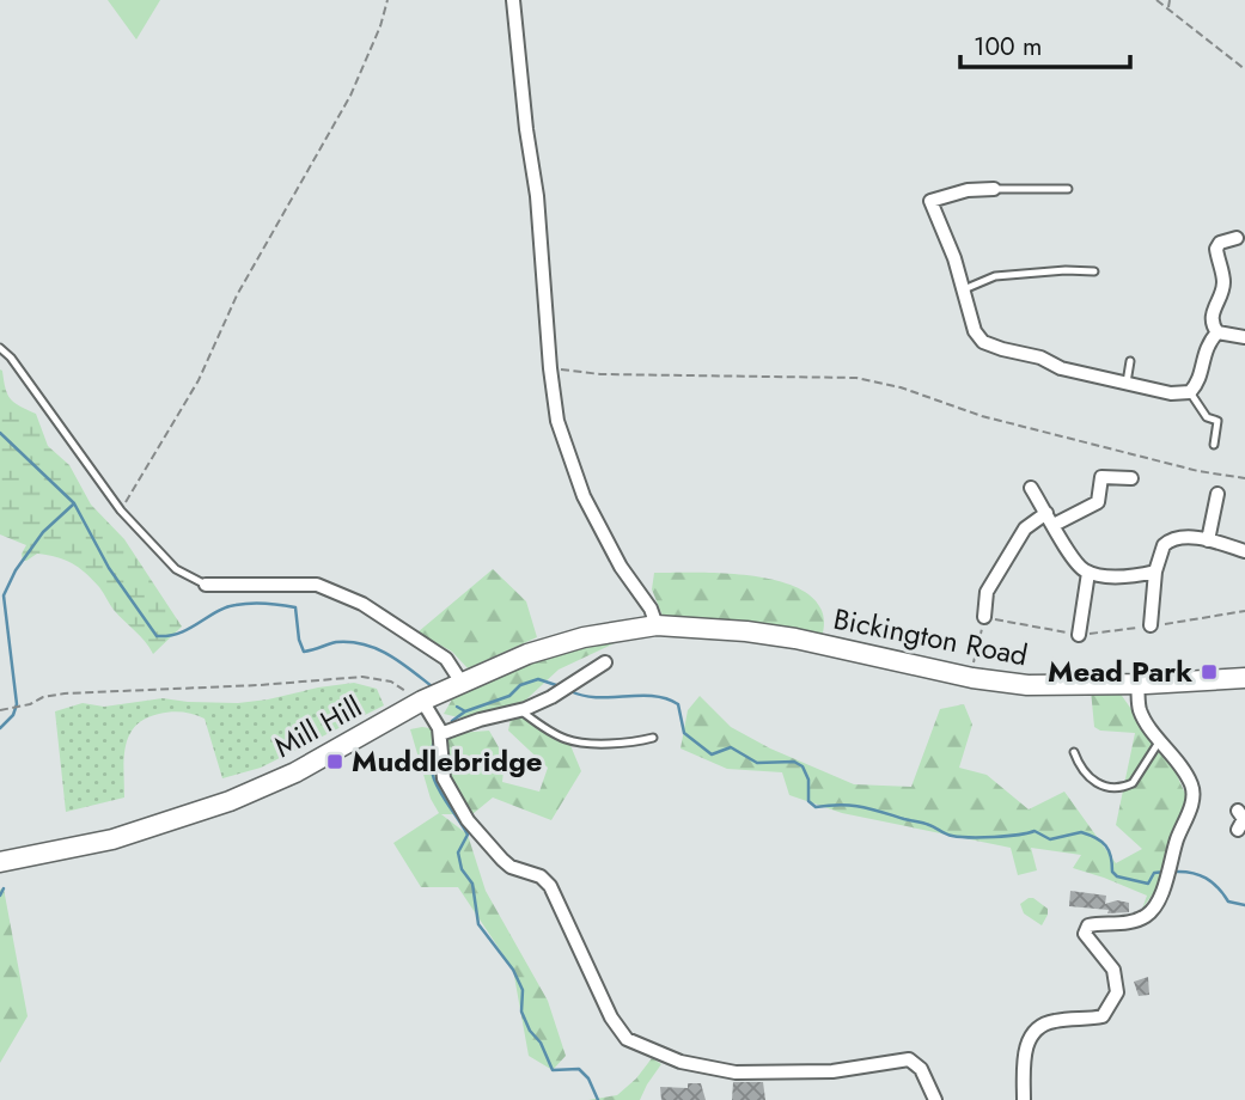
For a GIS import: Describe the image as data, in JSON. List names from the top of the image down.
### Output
{
  "streets": {
    "main road": ["Bickington Road", "Mill Hill"]
  },
  "crossings": [
    ["Bickington Road", "Mill Hill"]
  ],
  "places": {
    "transit": ["Mead Park", "Muddlebridge"]
  },
  "scale_bar": "100 m"
}
